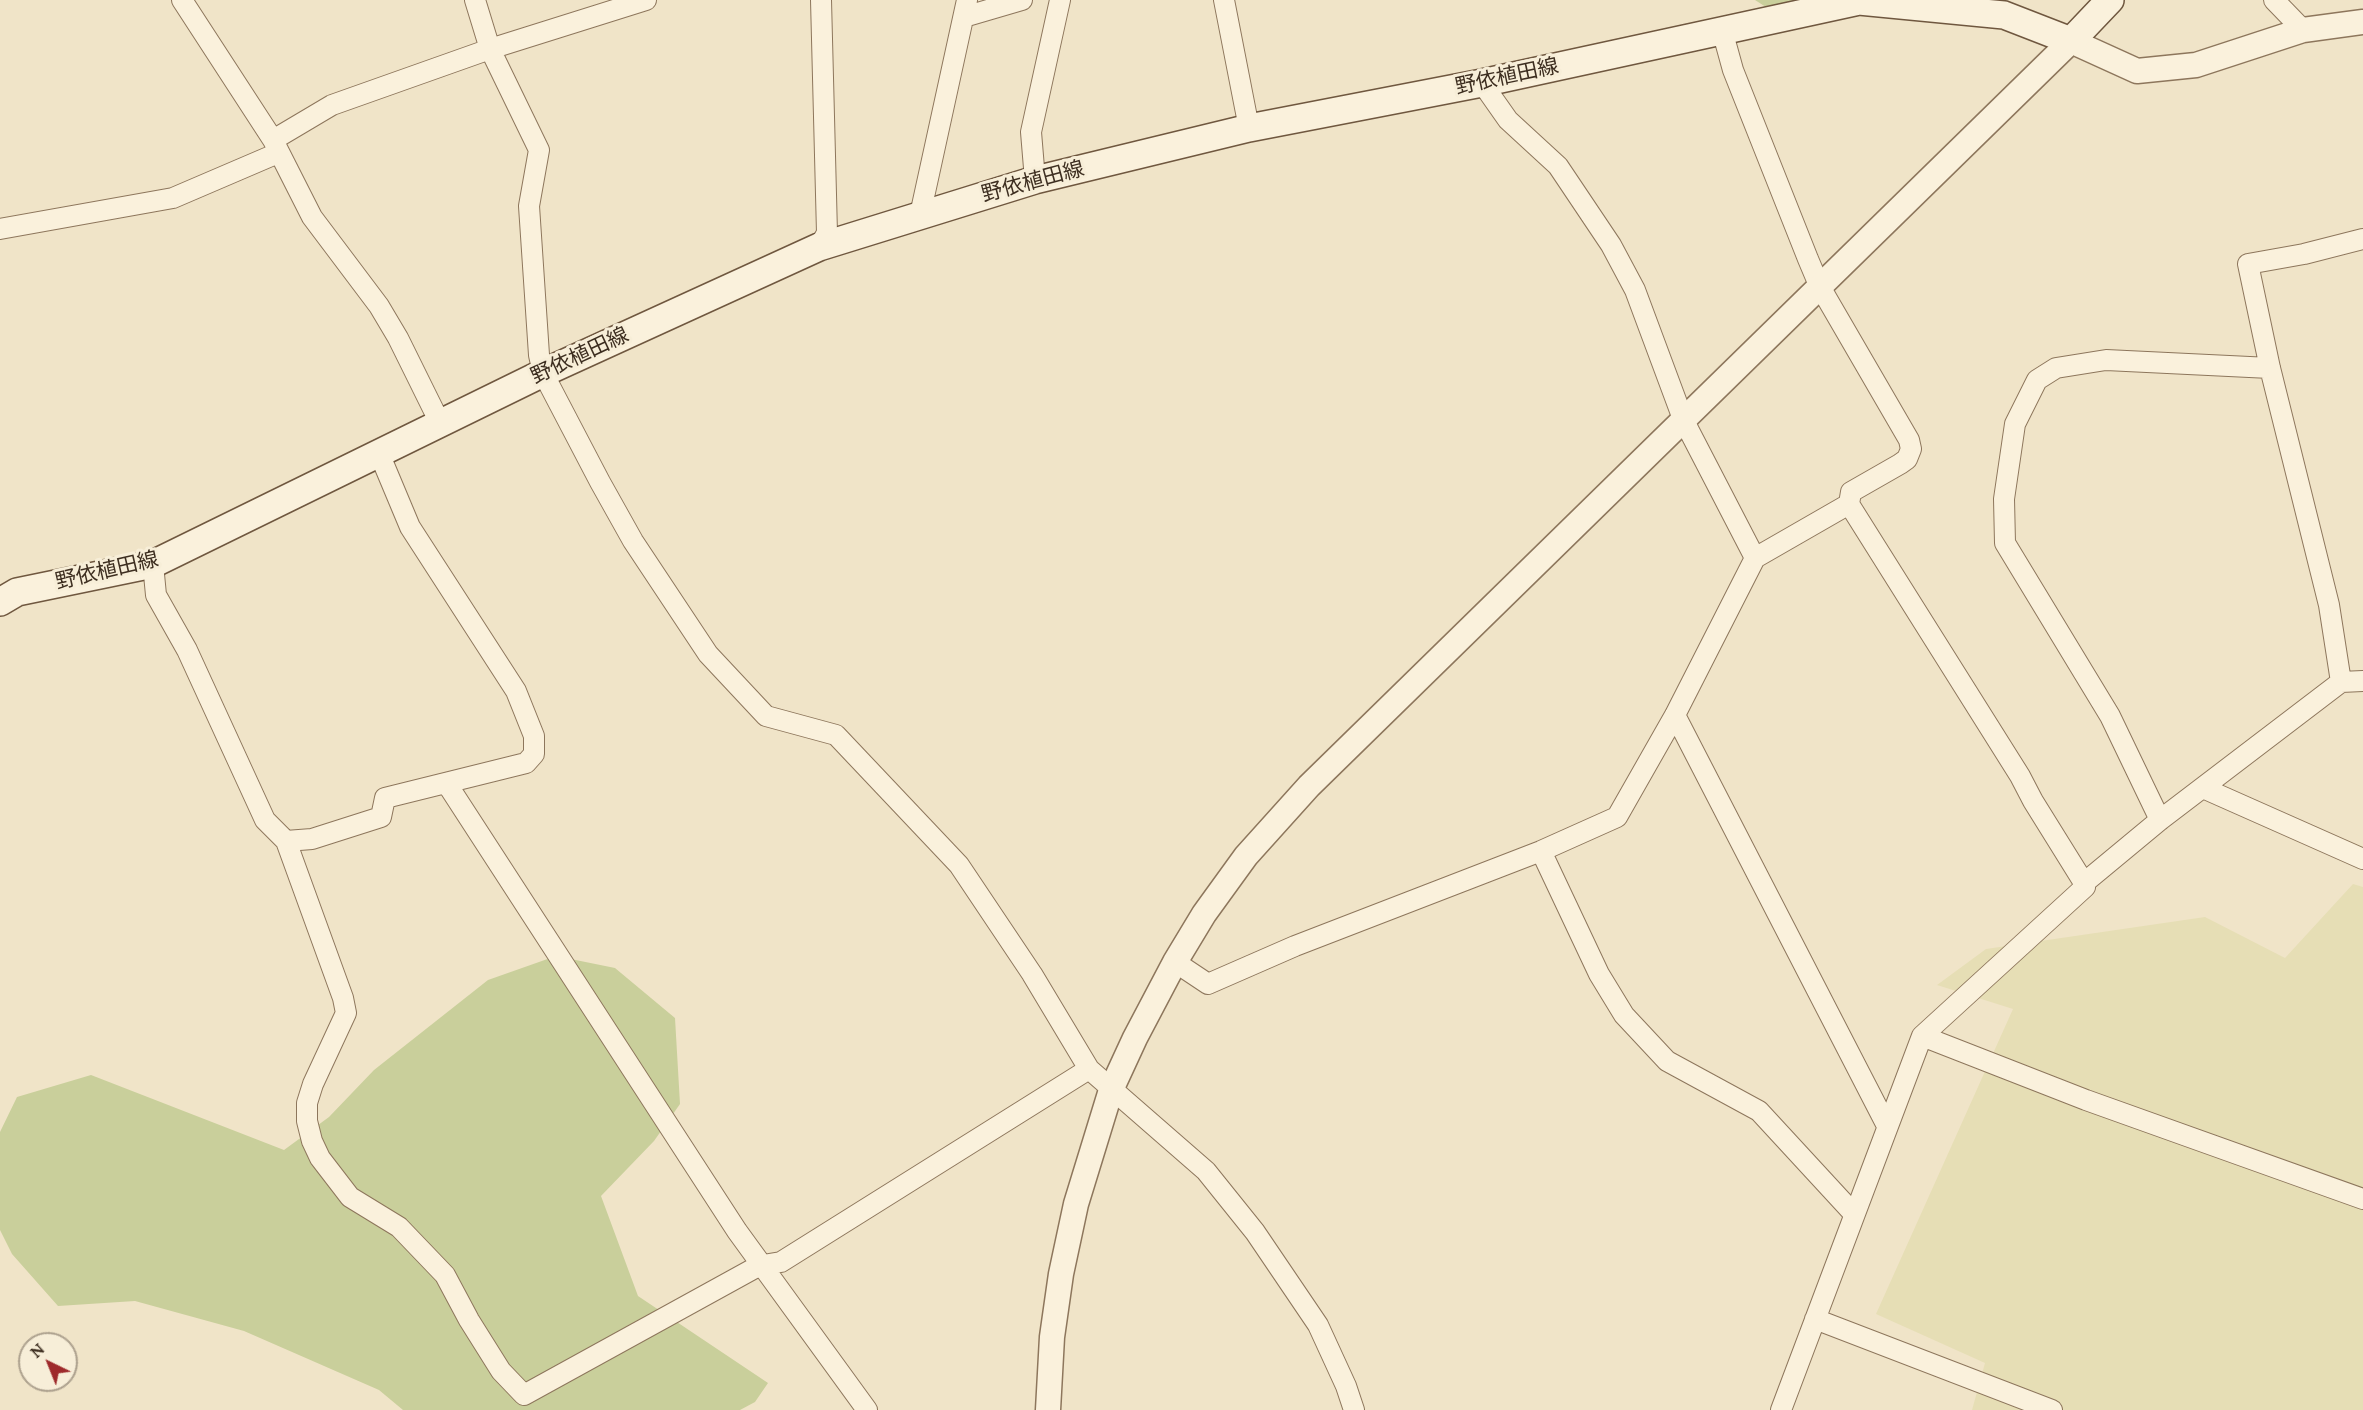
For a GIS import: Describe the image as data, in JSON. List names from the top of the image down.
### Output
{
  "streets": {
    "main road": ["野依植田線"]
  },
  "north": "top left"
}
